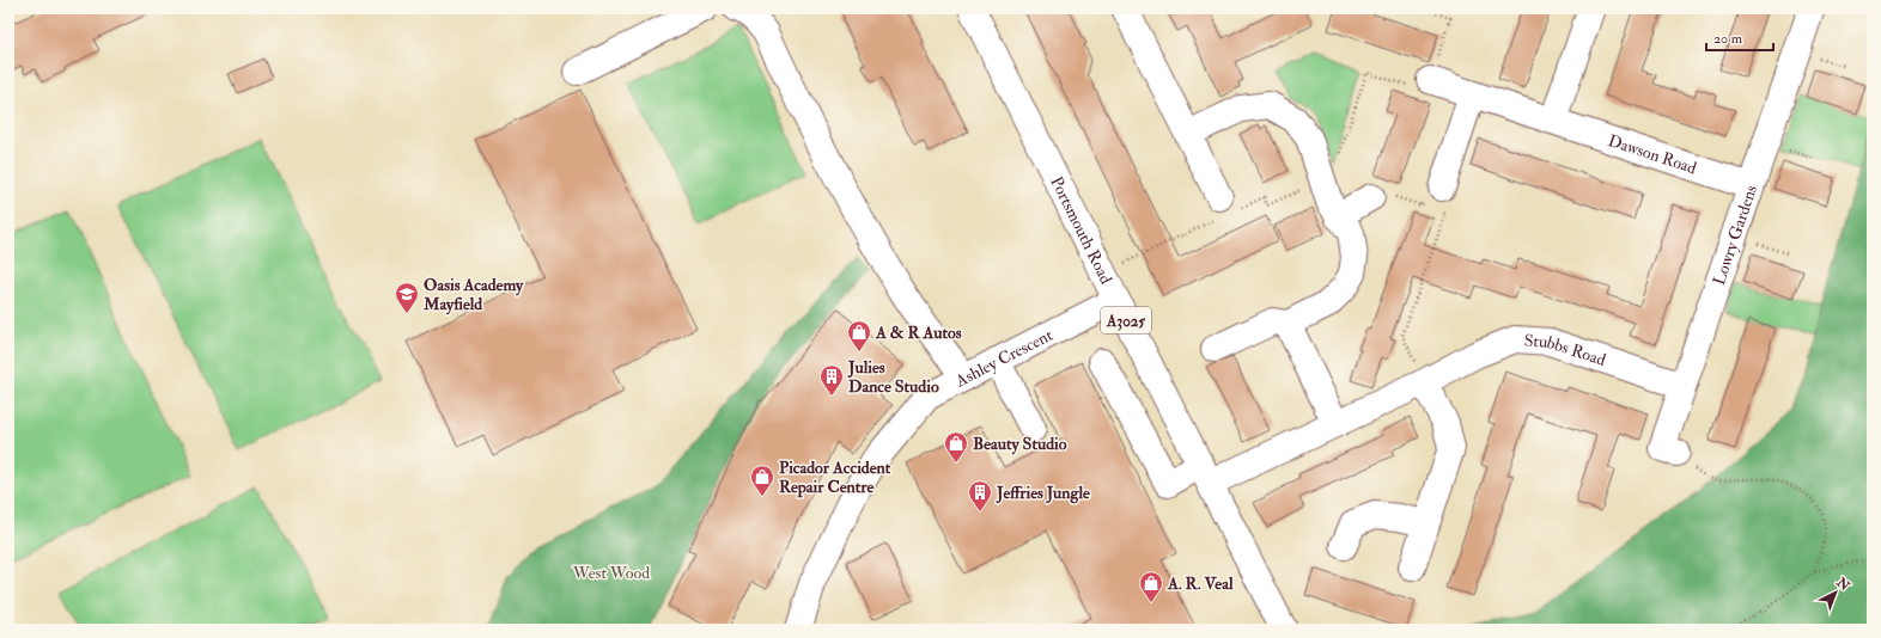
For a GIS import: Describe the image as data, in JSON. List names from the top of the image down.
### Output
{
  "streets": {
    "street": [
      "Dawson Road",
      "Portsmouth Road",
      "Lowry Gardens",
      "A3025",
      "Stubbs Road",
      "Ashley Crescent"
    ]
  },
  "crossings": [
    ["Dawson Road", "Lowry Gardens"],
    ["Portsmouth Road", "Stubbs Road"],
    ["Portsmouth Road", "Ashley Crescent"],
    ["Lowry Gardens", "Stubbs Road"]
  ],
  "parks": ["West Wood"],
  "places": {
    "school or university": ["Oasis Academy Mayfield"],
    "shop": [
      "A & R Autos",
      "Beauty Studio",
      "Picador Accident Repair Centre",
      "A. R. Veal"
    ],
    "building": ["Julies Dance Studio", "Jeffries Jungle"]
  },
  "scale_bar": "20 m",
  "north": "top right"
}
